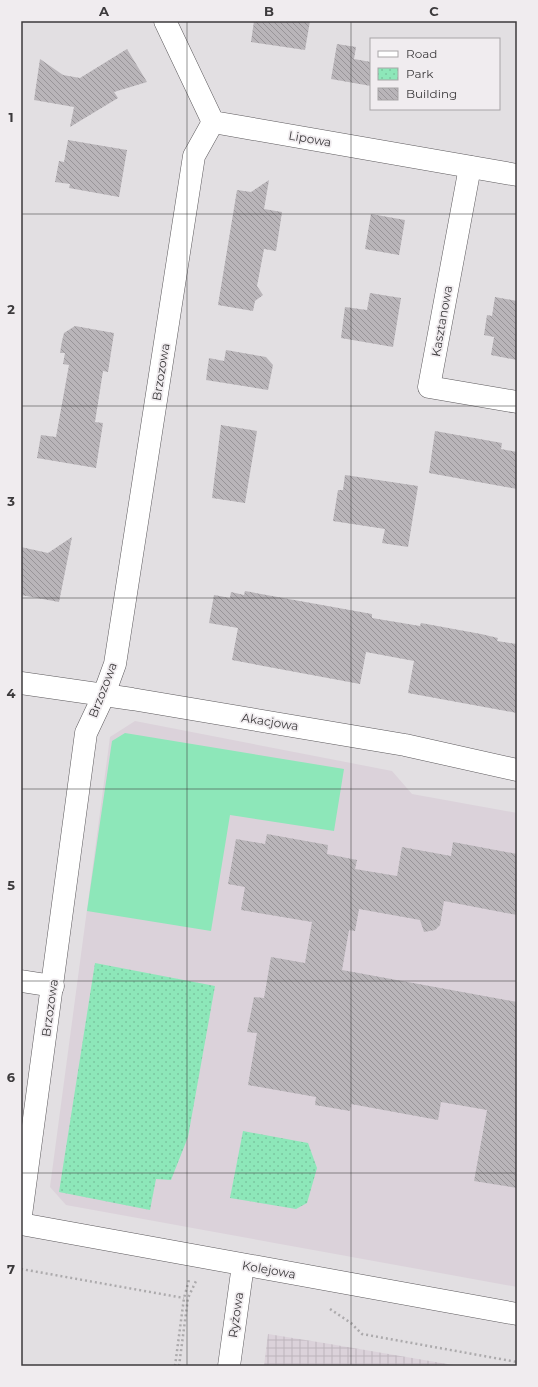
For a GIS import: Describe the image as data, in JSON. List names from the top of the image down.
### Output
{
  "streets": {
    "street": [
      "Lipowa",
      "Kasztanowa",
      "Brzozowa",
      "Akacjowa",
      "Kolejowa",
      "Ryżowa"
    ]
  },
  "crossings": [
    ["Lipowa", "Kasztanowa"],
    ["Lipowa", "Brzozowa"],
    ["Brzozowa", "Akacjowa"],
    ["Kolejowa", "Ryżowa"]
  ],
  "legend": ["Road", "Park", "Building"],
  "grid": {
    "columns": ["A", "B", "C"],
    "rows": [
      "1",
      "2",
      "3",
      "4",
      "5",
      "6",
      "7"
    ]
  }
}
